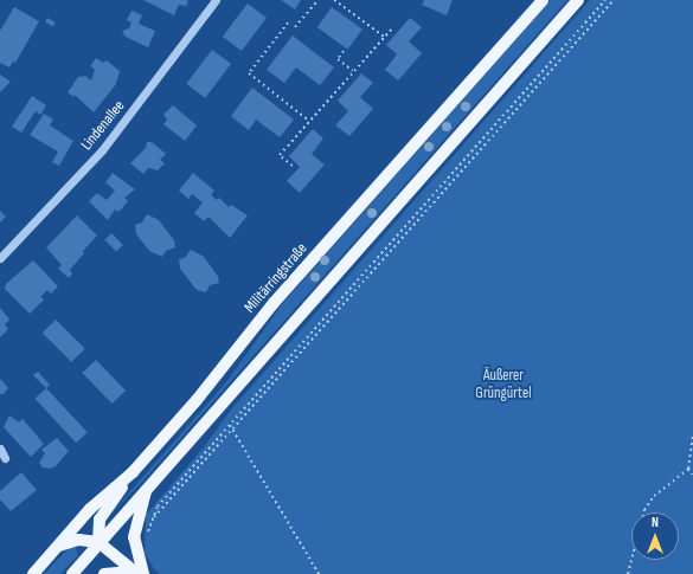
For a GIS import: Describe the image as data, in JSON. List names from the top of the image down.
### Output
{
  "streets": {
    "main road": ["Militärringstraße"],
    "street": ["Lindenallee"]
  },
  "parks": ["Äußerer Grüngürtel"],
  "north": "top"
}
